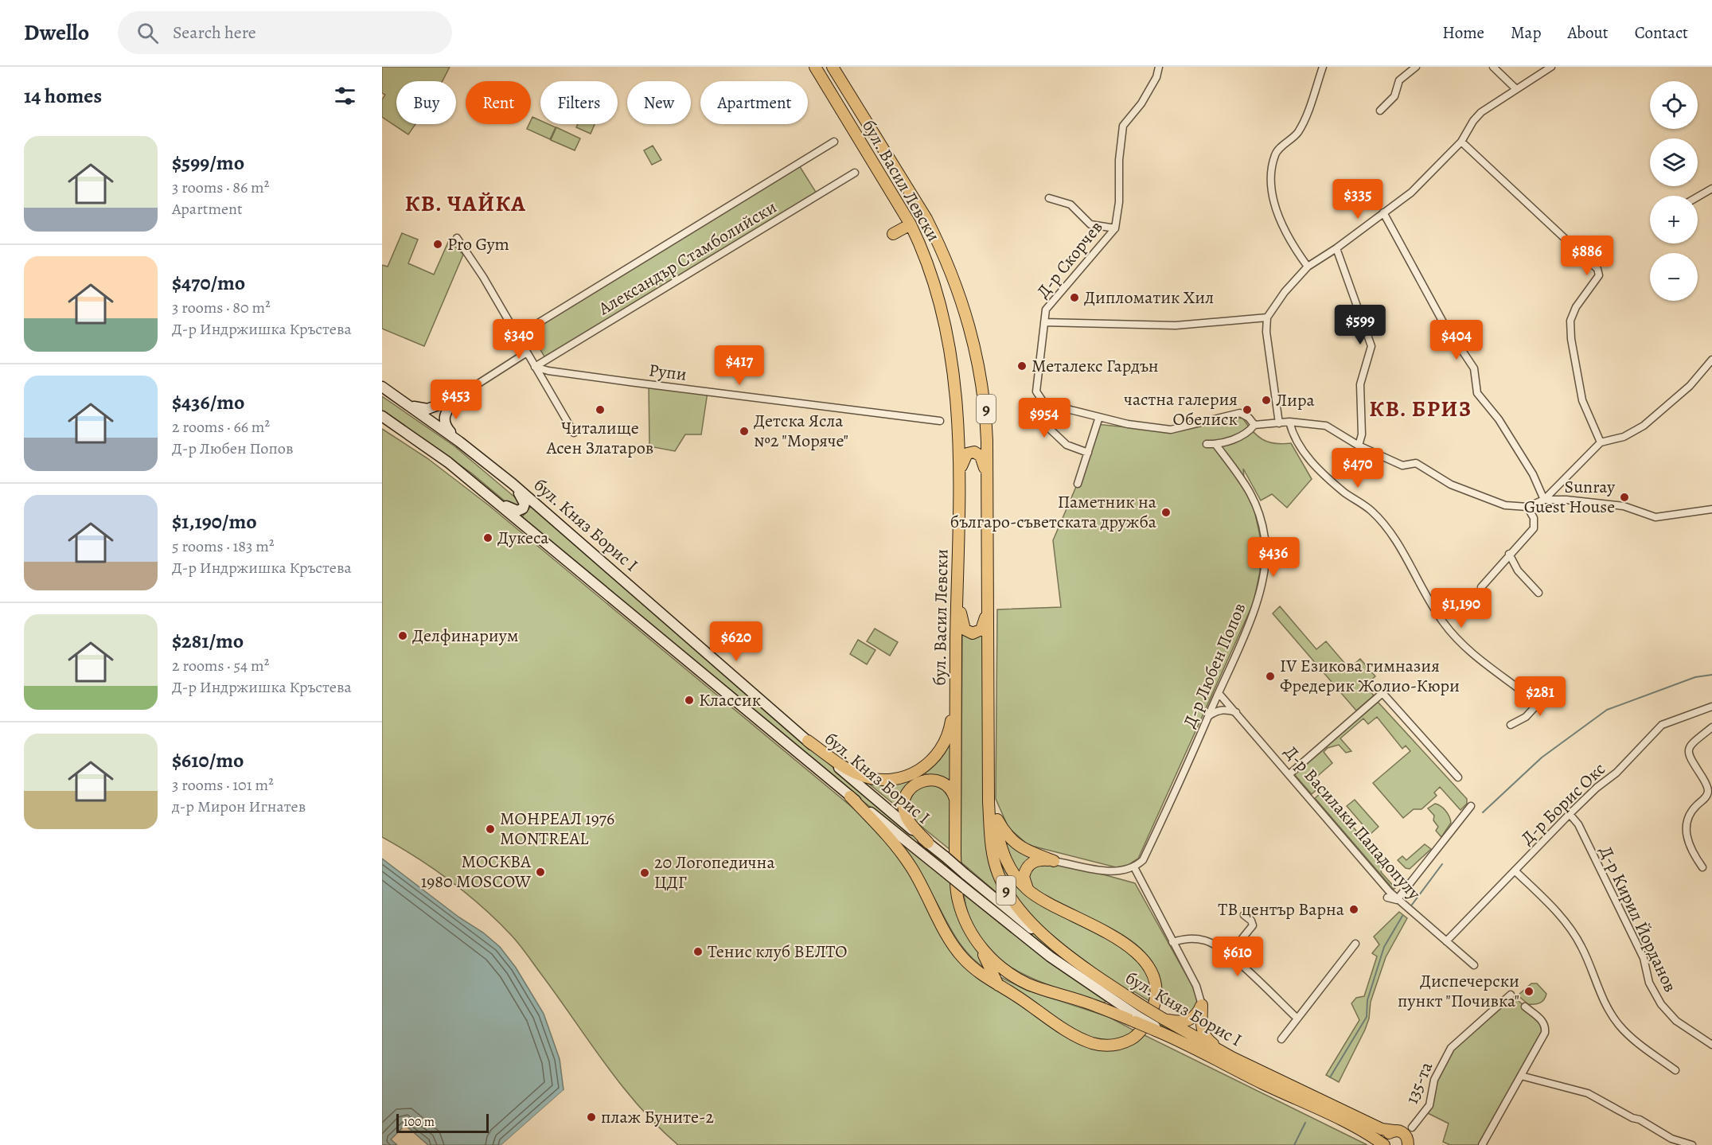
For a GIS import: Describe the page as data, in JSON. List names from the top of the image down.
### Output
{
  "streets": {
    "highway": ["бул. Васил Левски", "9", "бул. Княз Борис I"],
    "street": [
      "Александър Стамболийски",
      "Д-р Скорчев",
      "Рупи",
      "Д-р Любен Попов",
      "Д-р Борис Окс",
      "Д-р Василаки Пападопулу",
      "Д-р Кирил Йорданов",
      "135-та"
    ]
  },
  "crossings": [
    ["бул. Васил Левски", "бул. Княз Борис I"],
    ["Александър Стамболийски", "Рупи"],
    ["9", "бул. Княз Борис I"],
    ["9", "135-та"],
    ["Д-р Любен Попов", "Д-р Василаки Пападопулу"],
    ["Д-р Борис Окс", "Д-р Василаки Пападопулу"],
    ["Д-р Борис Окс", "Д-р Кирил Йорданов"]
  ],
  "districts": ["КВ. ЧАЙКА", "КВ. БРИЗ"],
  "places": [
    "Pro Gym",
    "Дипломатик Хил",
    "Металекс Гардън",
    "Лира",
    "Читалище Асен Златаров",
    "частна галерия Обелиск",
    "Детска Ясла №2 \"Моряче\"",
    "Sunray Guest House",
    "Паметник на българо-съветската дружба",
    "Дукеса",
    "Делфинариум",
    "IV Езикова гимназия Фредерик Жолио-Кюри",
    "Классик",
    "МОНРЕАЛ 1976 MONTREAL",
    "МОСКВА 1980 MOSCOW",
    "20 Логопедична ЦДГ",
    "ТВ център Варна",
    "Тенис клуб ВЕЛТО",
    "Диспечерски пункт \"Почивка\"",
    "плаж Буните-2"
  ],
  "scale_bar": "100 m",
  "page": {
    "header": "Dwello",
    "search": "Search here",
    "nav": [
      "Home",
      "Map",
      "About",
      "Contact"
    ],
    "heading": "14 homes",
    "map_buttons": ["+", "−"],
    "chip": [
      "Buy",
      "Rent",
      "Filters",
      "New",
      "Apartment"
    ],
    "list": [
      {
        "name": "$599/mo",
        "note": "3 rooms · 86 m² · Apartment"
      },
      {
        "name": "$470/mo",
        "note": "3 rooms · 80 m² · Д-р Индржишка Кръстева"
      },
      {
        "name": "$436/mo",
        "note": "2 rooms · 66 m² · Д-р Любен Попов"
      },
      {
        "name": "$1,190/mo",
        "note": "5 rooms · 183 m² · Д-р Индржишка Кръстева"
      },
      {
        "name": "$281/mo",
        "note": "2 rooms · 54 m² · Д-р Индржишка Кръстева"
      },
      {
        "name": "$610/mo",
        "note": "3 rooms · 101 m² · д-р Мирон Игнатев"
      }
    ],
    "price": [
      "$335",
      "$886",
      "$599",
      "$340",
      "$404",
      "$417",
      "$453",
      "$954",
      "$470",
      "$436",
      "$1,190",
      "$620",
      "$281",
      "$610"
    ],
    "scale": "100 m"
  }
}
